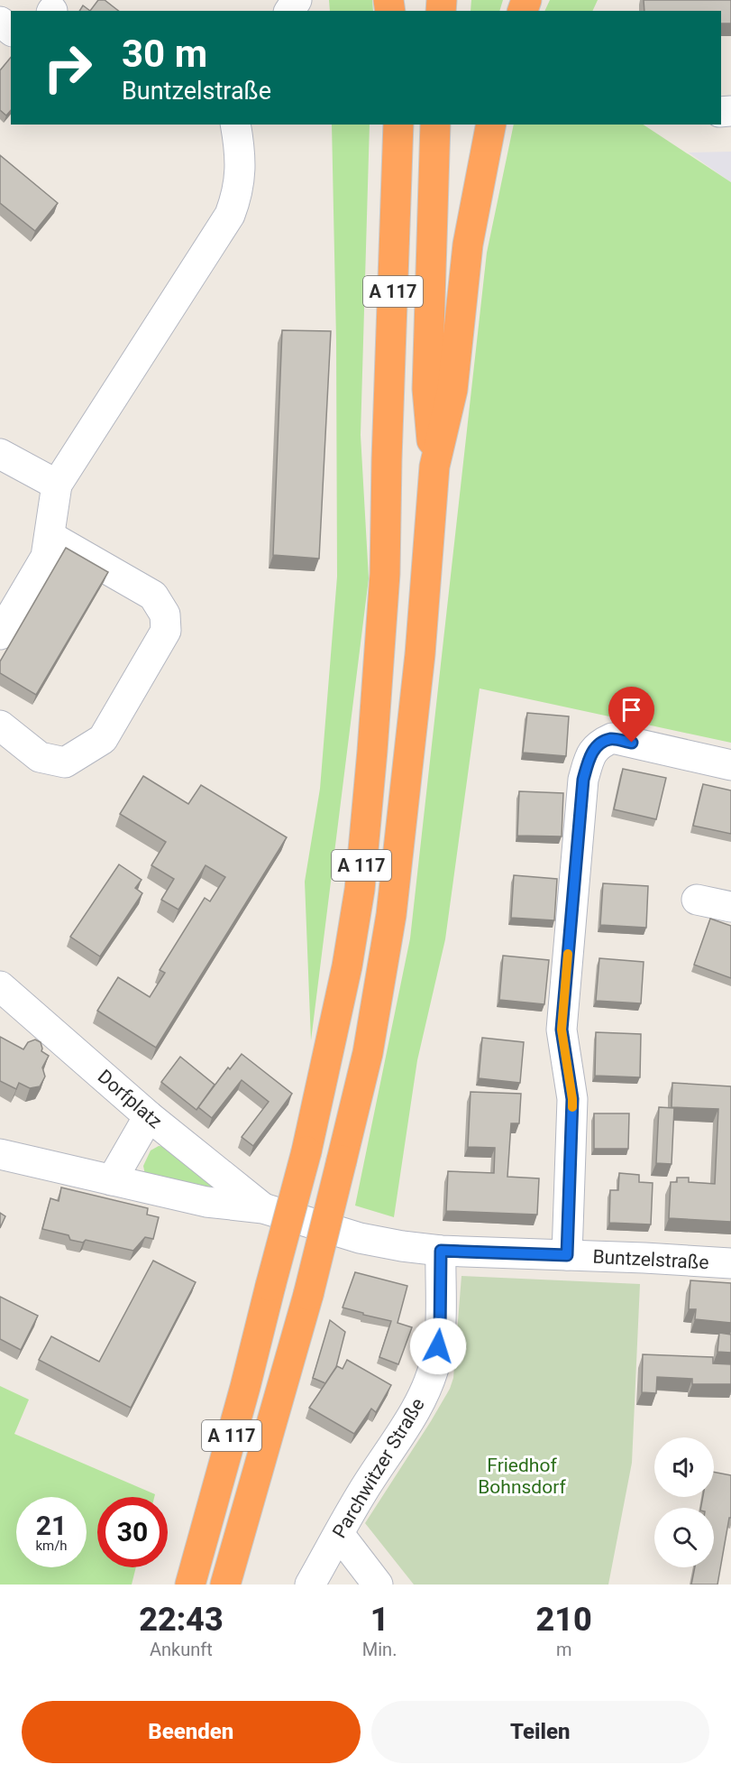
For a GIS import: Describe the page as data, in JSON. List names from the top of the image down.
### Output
{
  "streets": {
    "highway": ["A 117"],
    "street": ["Dorfplatz", "Buntzelstraße", "Parchwitzer Straße"]
  },
  "crossings": [
    ["Dorfplatz", "Buntzelstraße"],
    ["Dorfplatz", "Parchwitzer Straße"],
    ["Buntzelstraße", "Parchwitzer Straße"]
  ],
  "parks": ["Friedhof Bohnsdorf"],
  "page": {
    "turn": ["30 m", "Buntzelstraße"],
    "speed": "21 km/h",
    "limit": "30",
    "eta": [
      "22:43",
      "Ankunft",
      "1",
      "Min.",
      "210",
      "m"
    ],
    "buttons": ["Beenden", "Teilen"]
  }
}
